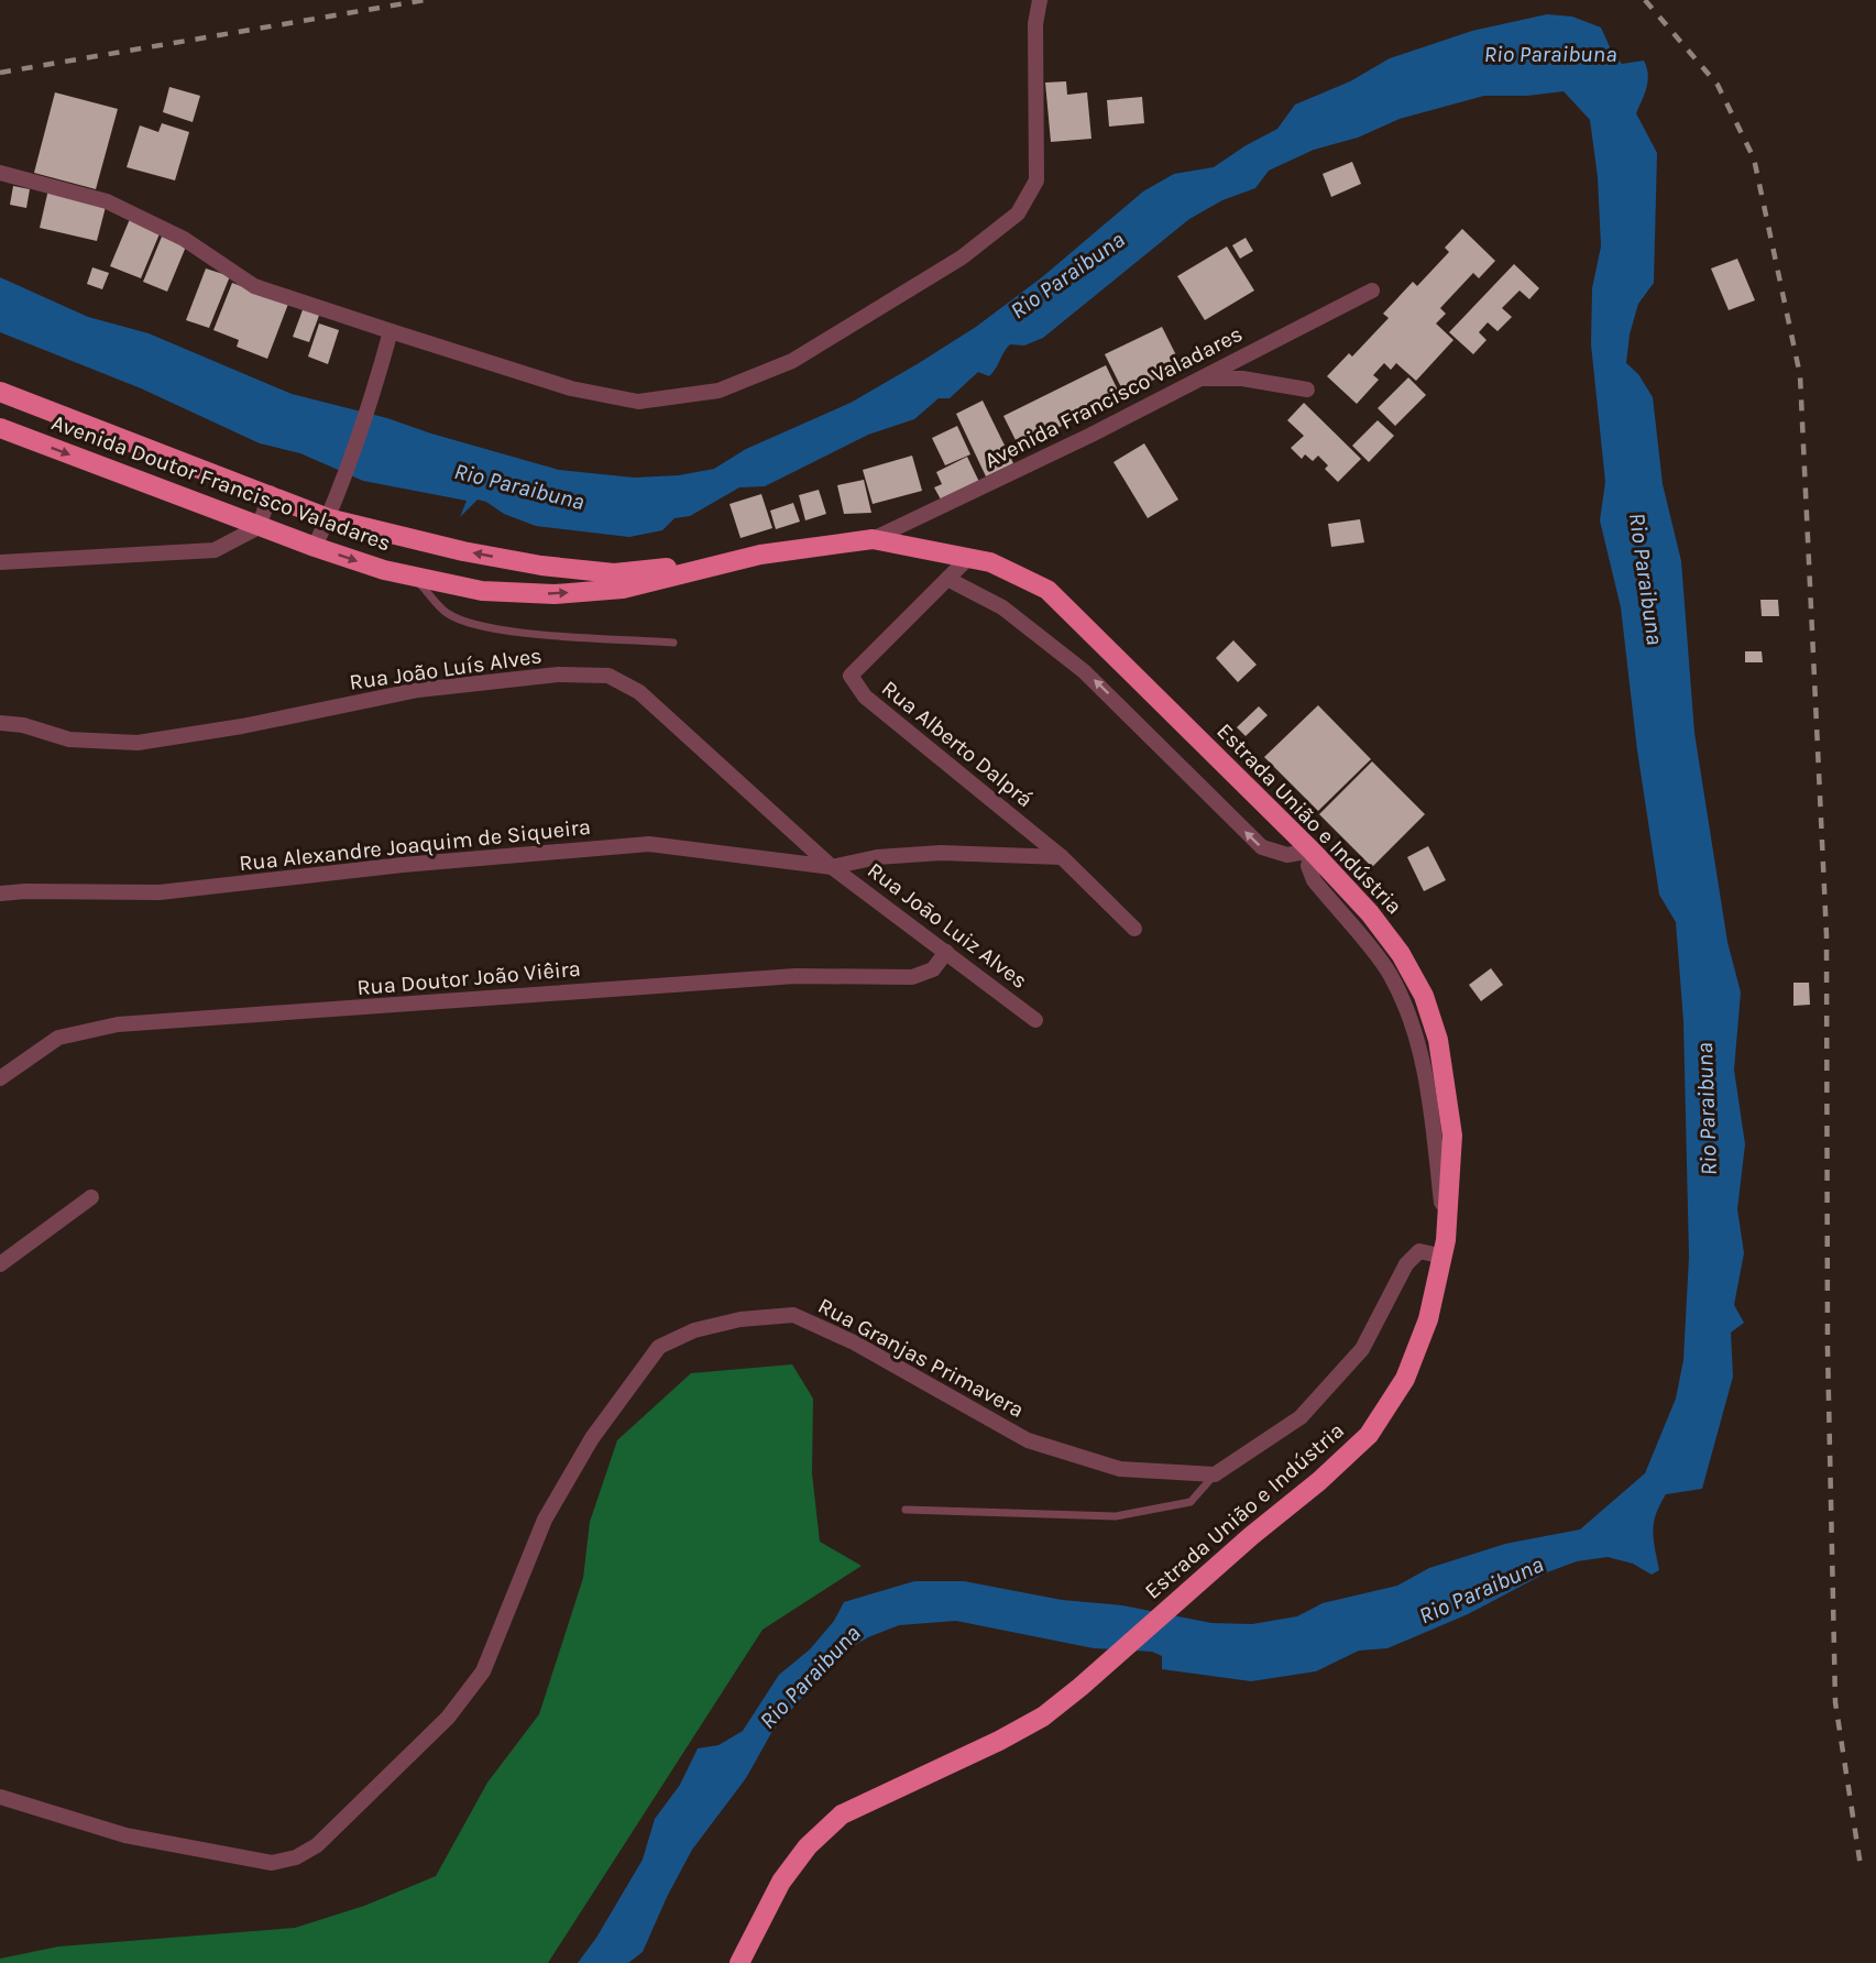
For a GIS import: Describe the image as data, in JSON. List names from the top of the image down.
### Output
{
  "streets": {
    "highway": ["Avenida Doutor Francisco Valadares", "Estrada União e Indústria"],
    "street": [
      "Avenida Francisco Valadares",
      "Rua João Luís Alves",
      "Rua Alberto Dalprá",
      "Rua Alexandre Joaquim de Siqueira",
      "Rua Joāo Luiz Alves",
      "Rua Doutor João Viêira",
      "Rua Granjas Primavera"
    ]
  },
  "crossings": [
    ["Avenida Francisco Valadares", "Estrada União e Indústria"],
    ["Avenida Doutor Francisco Valadares", "Estrada União e Indústria"],
    ["Rua João Luís Alves", "Rua Alexandre Joaquim de Siqueira"],
    ["Rua João Luís Alves", "Rua Joāo Luiz Alves"],
    ["Rua Alberto Dalprá", "Estrada União e Indústria"],
    ["Rua Alexandre Joaquim de Siqueira", "Rua Joāo Luiz Alves"],
    ["Rua Joāo Luiz Alves", "Rua Doutor João Viêira"]
  ],
  "water": ["Rio Paraibuna"]
}
